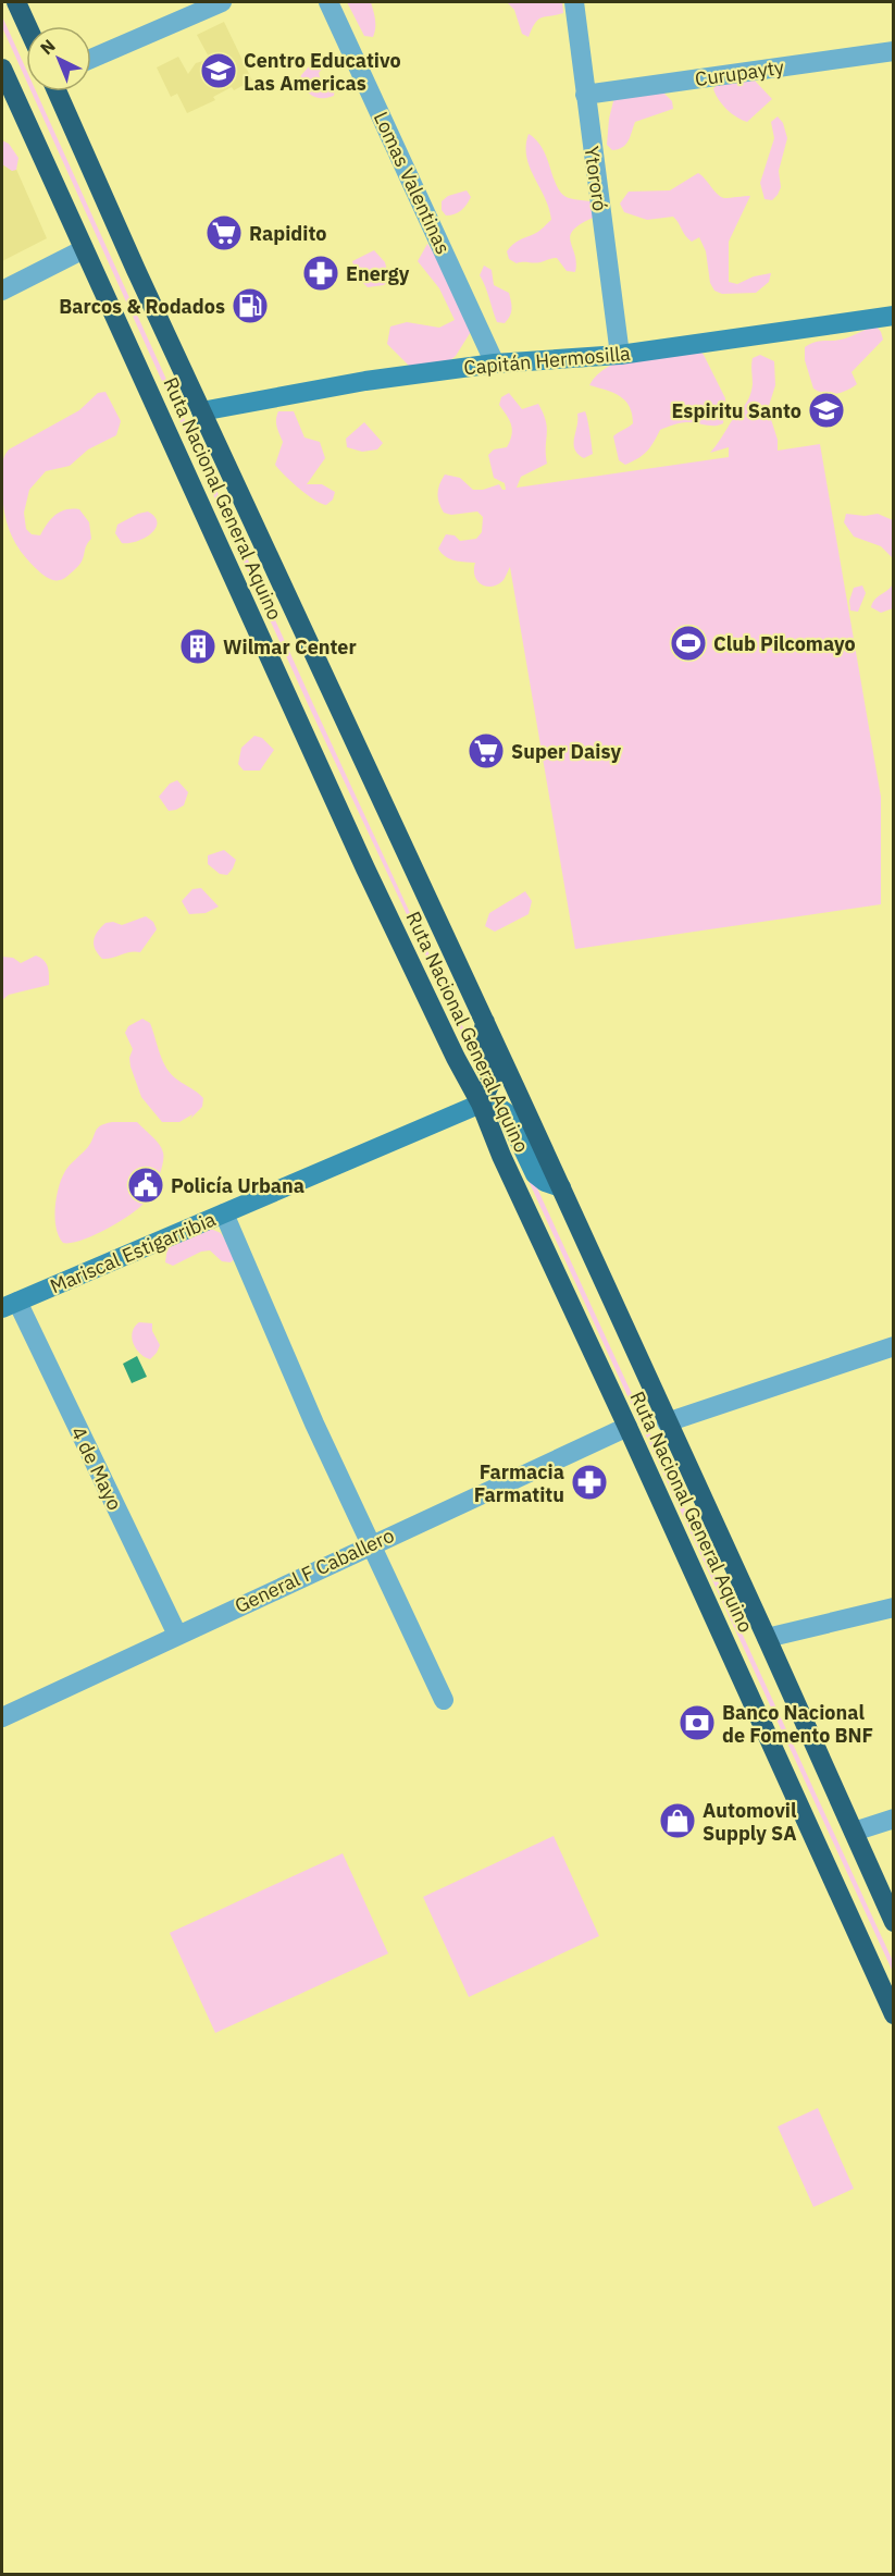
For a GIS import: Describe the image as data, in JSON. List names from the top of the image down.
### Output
{
  "streets": {
    "highway": ["Ruta Nacional General Aquino"],
    "street": [
      "Curupayty",
      "Ytororó",
      "Lomas Valentinas",
      "Capitán Hermosilla",
      "Mariscal Estigarribia",
      "4 de Mayo",
      "General F Caballero"
    ]
  },
  "crossings": [
    ["Curupayty", "Ytororó"],
    ["Ytororó", "Capitán Hermosilla"],
    ["Lomas Valentinas", "Capitán Hermosilla"],
    ["Capitán Hermosilla", "Ruta Nacional General Aquino"],
    ["Ruta Nacional General Aquino", "Mariscal Estigarribia"],
    ["Ruta Nacional General Aquino", "General F Caballero"],
    ["Mariscal Estigarribia", "4 de Mayo"],
    ["4 de Mayo", "General F Caballero"]
  ],
  "places": {
    "school or university": ["Centro Educativo Las Americas", "Espiritu Santo"],
    "supermarket": ["Rapidito", "Super Daisy"],
    "pharmacy": ["Energy", "Farmacia Farmatitu"],
    "fuel station": ["Barcos & Rodados"],
    "sports": ["Club Pilcomayo"],
    "building": ["Wilmar Center"],
    "public building": ["Policía Urbana"],
    "bank": ["Banco Nacional de Fomento BNF"],
    "shop": ["Automovil Supply SA"]
  },
  "north": "top left"
}
